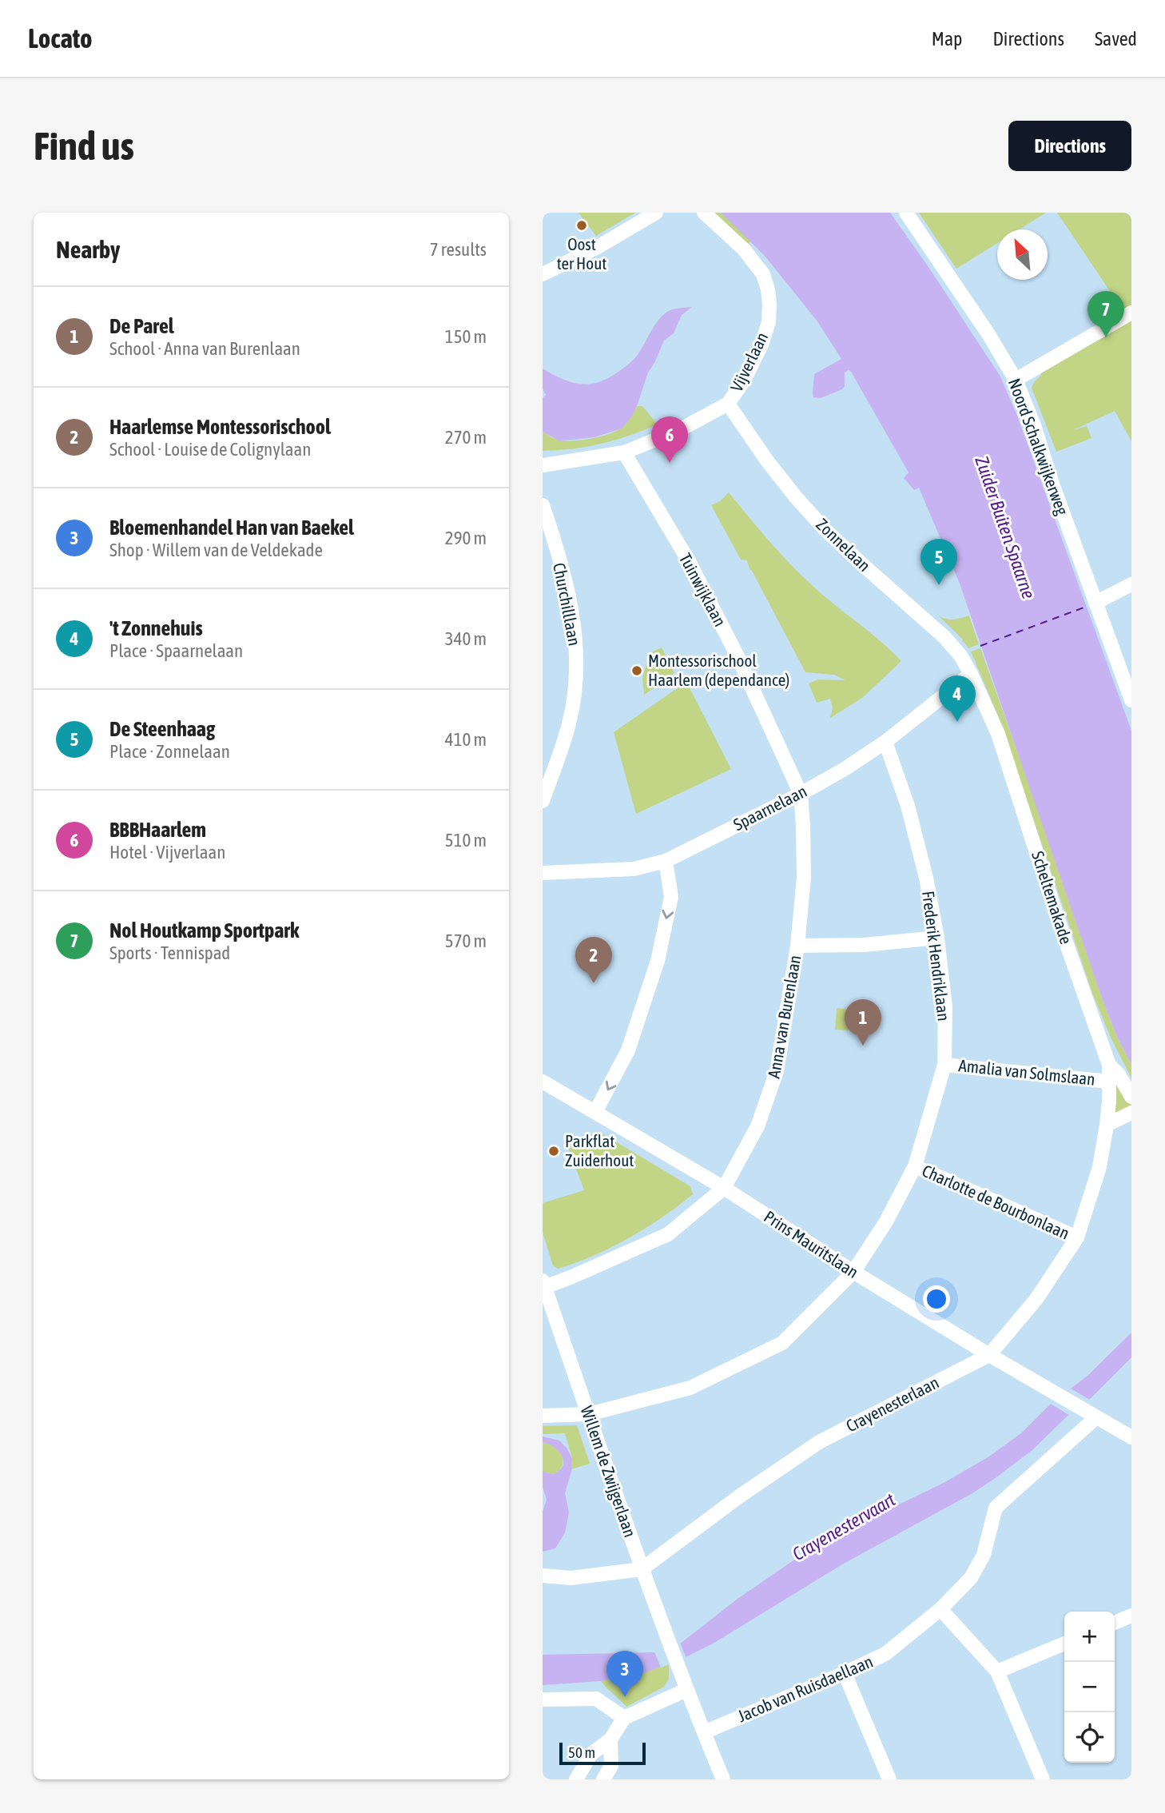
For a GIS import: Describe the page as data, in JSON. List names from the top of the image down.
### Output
{
  "streets": {
    "street": [
      "Vijverlaan",
      "Noord Schalkwijkerweg",
      "Zonnelaan",
      "Tuinwijklaan",
      "Churchilllaan",
      "Spaarnelaan",
      "Scheltemakade",
      "Frederik Hendriklaan",
      "Anna van Burenlaan",
      "Amalia van Solmslaan",
      "Charlotte de Bourbonlaan",
      "Prins Mauritslaan",
      "Crayenesterlaan",
      "Willem de Zwijgerlaan",
      "Jacob van Ruisdaellaan"
    ]
  },
  "crossings": [
    ["Vijverlaan", "Zonnelaan"],
    ["Vijverlaan", "Tuinwijklaan"],
    ["Zonnelaan", "Spaarnelaan"],
    ["Zonnelaan", "Scheltemakade"],
    ["Tuinwijklaan", "Spaarnelaan"],
    ["Tuinwijklaan", "Anna van Burenlaan"],
    ["Spaarnelaan", "Scheltemakade"],
    ["Spaarnelaan", "Frederik Hendriklaan"],
    ["Spaarnelaan", "Anna van Burenlaan"],
    ["Scheltemakade", "Amalia van Solmslaan"],
    ["Scheltemakade", "Crayenesterlaan"],
    ["Frederik Hendriklaan", "Amalia van Solmslaan"],
    ["Frederik Hendriklaan", "Charlotte de Bourbonlaan"],
    ["Frederik Hendriklaan", "Prins Mauritslaan"],
    ["Frederik Hendriklaan", "Willem de Zwijgerlaan"],
    ["Anna van Burenlaan", "Prins Mauritslaan"],
    ["Anna van Burenlaan", "Willem de Zwijgerlaan"],
    ["Charlotte de Bourbonlaan", "Crayenesterlaan"],
    ["Prins Mauritslaan", "Crayenesterlaan"],
    ["Prins Mauritslaan", "Jacob van Ruisdaellaan"],
    ["Crayenesterlaan", "Willem de Zwijgerlaan"],
    ["Willem de Zwijgerlaan", "Jacob van Ruisdaellaan"]
  ],
  "water": ["Zuider Buiten Spaarne", "Crayenestervaart"],
  "places": ["Oost ter Hout", "Montessorischool Haarlem (dependance)", "Parkflat Zuiderhout"],
  "scale_bar": "50 m",
  "north": "top left",
  "page": {
    "header": "Locato",
    "nav": ["Map", "Directions", "Saved"],
    "buttons": "Directions",
    "title": "Find us",
    "heading": ["Nearby", "7 results"],
    "list": [
      {
        "mark": "1",
        "name": "De Parel",
        "note": "School · Anna van Burenlaan",
        "value": "150 m"
      },
      {
        "mark": "2",
        "name": "Haarlemse Montessorischool",
        "note": "School · Louise de Colignylaan",
        "value": "270 m"
      },
      {
        "mark": "3",
        "name": "Bloemenhandel Han van Baekel",
        "note": "Shop · Willem van de Veldekade",
        "value": "290 m"
      },
      {
        "mark": "4",
        "name": "'t Zonnehuis",
        "note": "Place · Spaarnelaan",
        "value": "340 m"
      },
      {
        "mark": "5",
        "name": "De Steenhaag",
        "note": "Place · Zonnelaan",
        "value": "410 m"
      },
      {
        "mark": "6",
        "name": "BBBHaarlem",
        "note": "Hotel · Vijverlaan",
        "value": "510 m"
      },
      {
        "mark": "7",
        "name": "Nol Houtkamp Sportpark",
        "note": "Sports · Tennispad",
        "value": "570 m"
      }
    ],
    "pins": [
      "7",
      "6",
      "5",
      "4",
      "2",
      "1",
      "3"
    ],
    "map_buttons": ["+", "−"],
    "scale": "50 m"
  }
}
